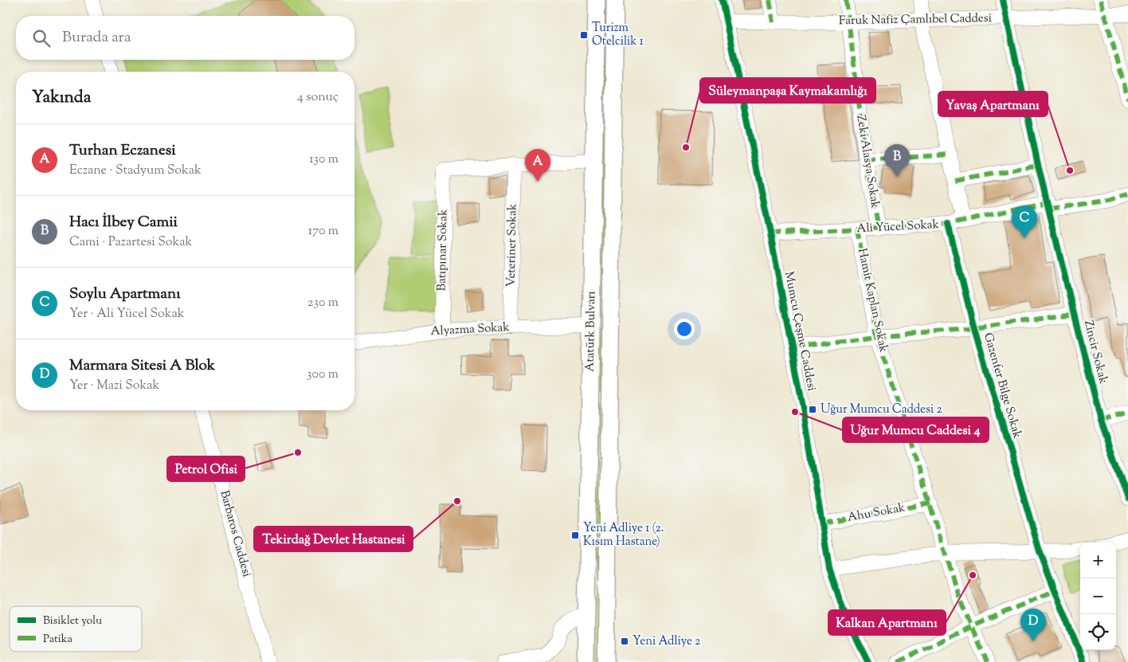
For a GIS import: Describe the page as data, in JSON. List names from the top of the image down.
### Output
{
  "streets": {
    "main road": ["Atatürk Bulvarı"],
    "street": [
      "Faruk Nafiz Çamlıbel Caddesi",
      "Zeki Alasya Sokak",
      "Ali Yücel Sokak",
      "Veteriner Sokak",
      "Batıpınar Sokak",
      "Hamit Kaplan Sokak",
      "Alyazma Sokak",
      "Mumcu Çeşme Caddesi",
      "Zincir Sokak",
      "Gazenfer Bilge Sokak",
      "Ahu Sokak",
      "Barbaros Caddesi"
    ]
  },
  "crossings": [
    ["Faruk Nafiz Çamlıbel Caddesi", "Zeki Alasya Sokak"],
    ["Faruk Nafiz Çamlıbel Caddesi", "Mumcu Çeşme Caddesi"],
    ["Faruk Nafiz Çamlıbel Caddesi", "Zincir Sokak"],
    ["Zeki Alasya Sokak", "Ali Yücel Sokak"],
    ["Ali Yücel Sokak", "Hamit Kaplan Sokak"],
    ["Ali Yücel Sokak", "Mumcu Çeşme Caddesi"],
    ["Ali Yücel Sokak", "Zincir Sokak"],
    ["Ali Yücel Sokak", "Gazenfer Bilge Sokak"],
    ["Veteriner Sokak", "Batıpınar Sokak"],
    ["Veteriner Sokak", "Alyazma Sokak"],
    ["Batıpınar Sokak", "Alyazma Sokak"],
    ["Hamit Kaplan Sokak", "Ahu Sokak"],
    ["Alyazma Sokak", "Atatürk Bulvarı"],
    ["Mumcu Çeşme Caddesi", "Ahu Sokak"]
  ],
  "places": {
    "transit": [
      "Turizm Otelcilik 1",
      "Uğur Mumcu Caddesi 2",
      "Yeni Adliye 1 (2. Kısım Hastane)",
      "Yeni Adliye 2"
    ],
    "other": [
      "Süleymanpaşa Kaymakamlığı",
      "Yavaş Apartmanı",
      "Uğur Mumcu Caddesi 4",
      "Petrol Ofisi",
      "Tekirdağ Devlet Hastanesi",
      "Kalkan Apartmanı"
    ]
  },
  "legend": ["Bisiklet yolu", "Patika"],
  "page": {
    "search": "Burada ara",
    "heading": ["Yakında", "4 sonuç"],
    "list": [
      {
        "mark": "A",
        "name": "Turhan Eczanesi",
        "note": "Eczane · Stadyum Sokak",
        "value": "130 m"
      },
      {
        "mark": "B",
        "name": "Hacı İlbey Camii",
        "note": "Cami · Pazartesi Sokak",
        "value": "170 m"
      },
      {
        "mark": "C",
        "name": "Soylu Apartmanı",
        "note": "Yer · Ali Yücel Sokak",
        "value": "230 m"
      },
      {
        "mark": "D",
        "name": "Marmara Sitesi A Blok",
        "note": "Yer · Mazi Sokak",
        "value": "300 m"
      }
    ],
    "pins": [
      "B",
      "A",
      "C",
      "D"
    ],
    "map_buttons": ["+", "−"]
  }
}
